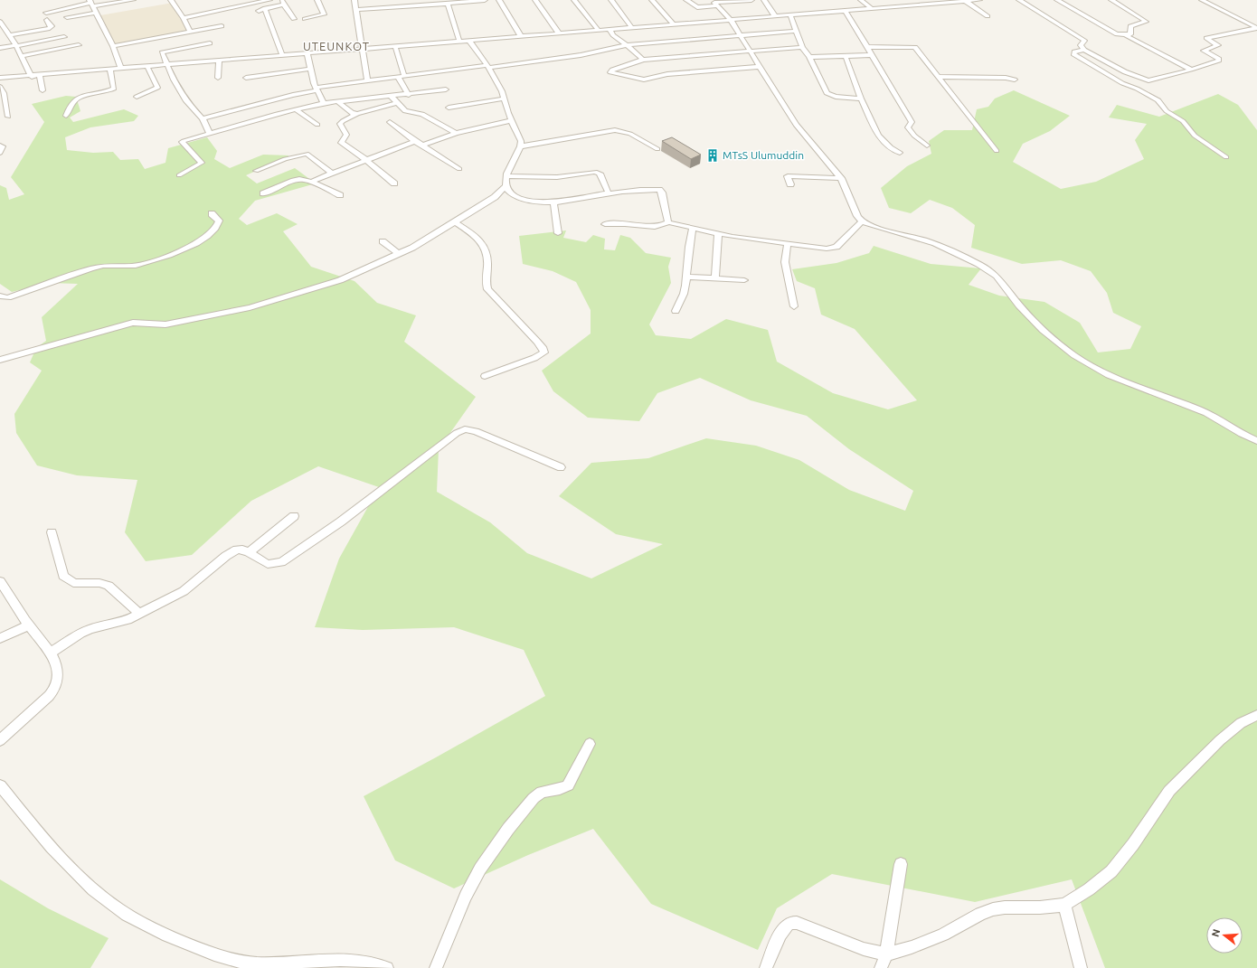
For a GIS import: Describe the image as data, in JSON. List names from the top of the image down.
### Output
{
  "districts": ["UTEUNKOT"],
  "places": {
    "building": ["MTsS Ulumuddin"]
  },
  "north": "left"
}
